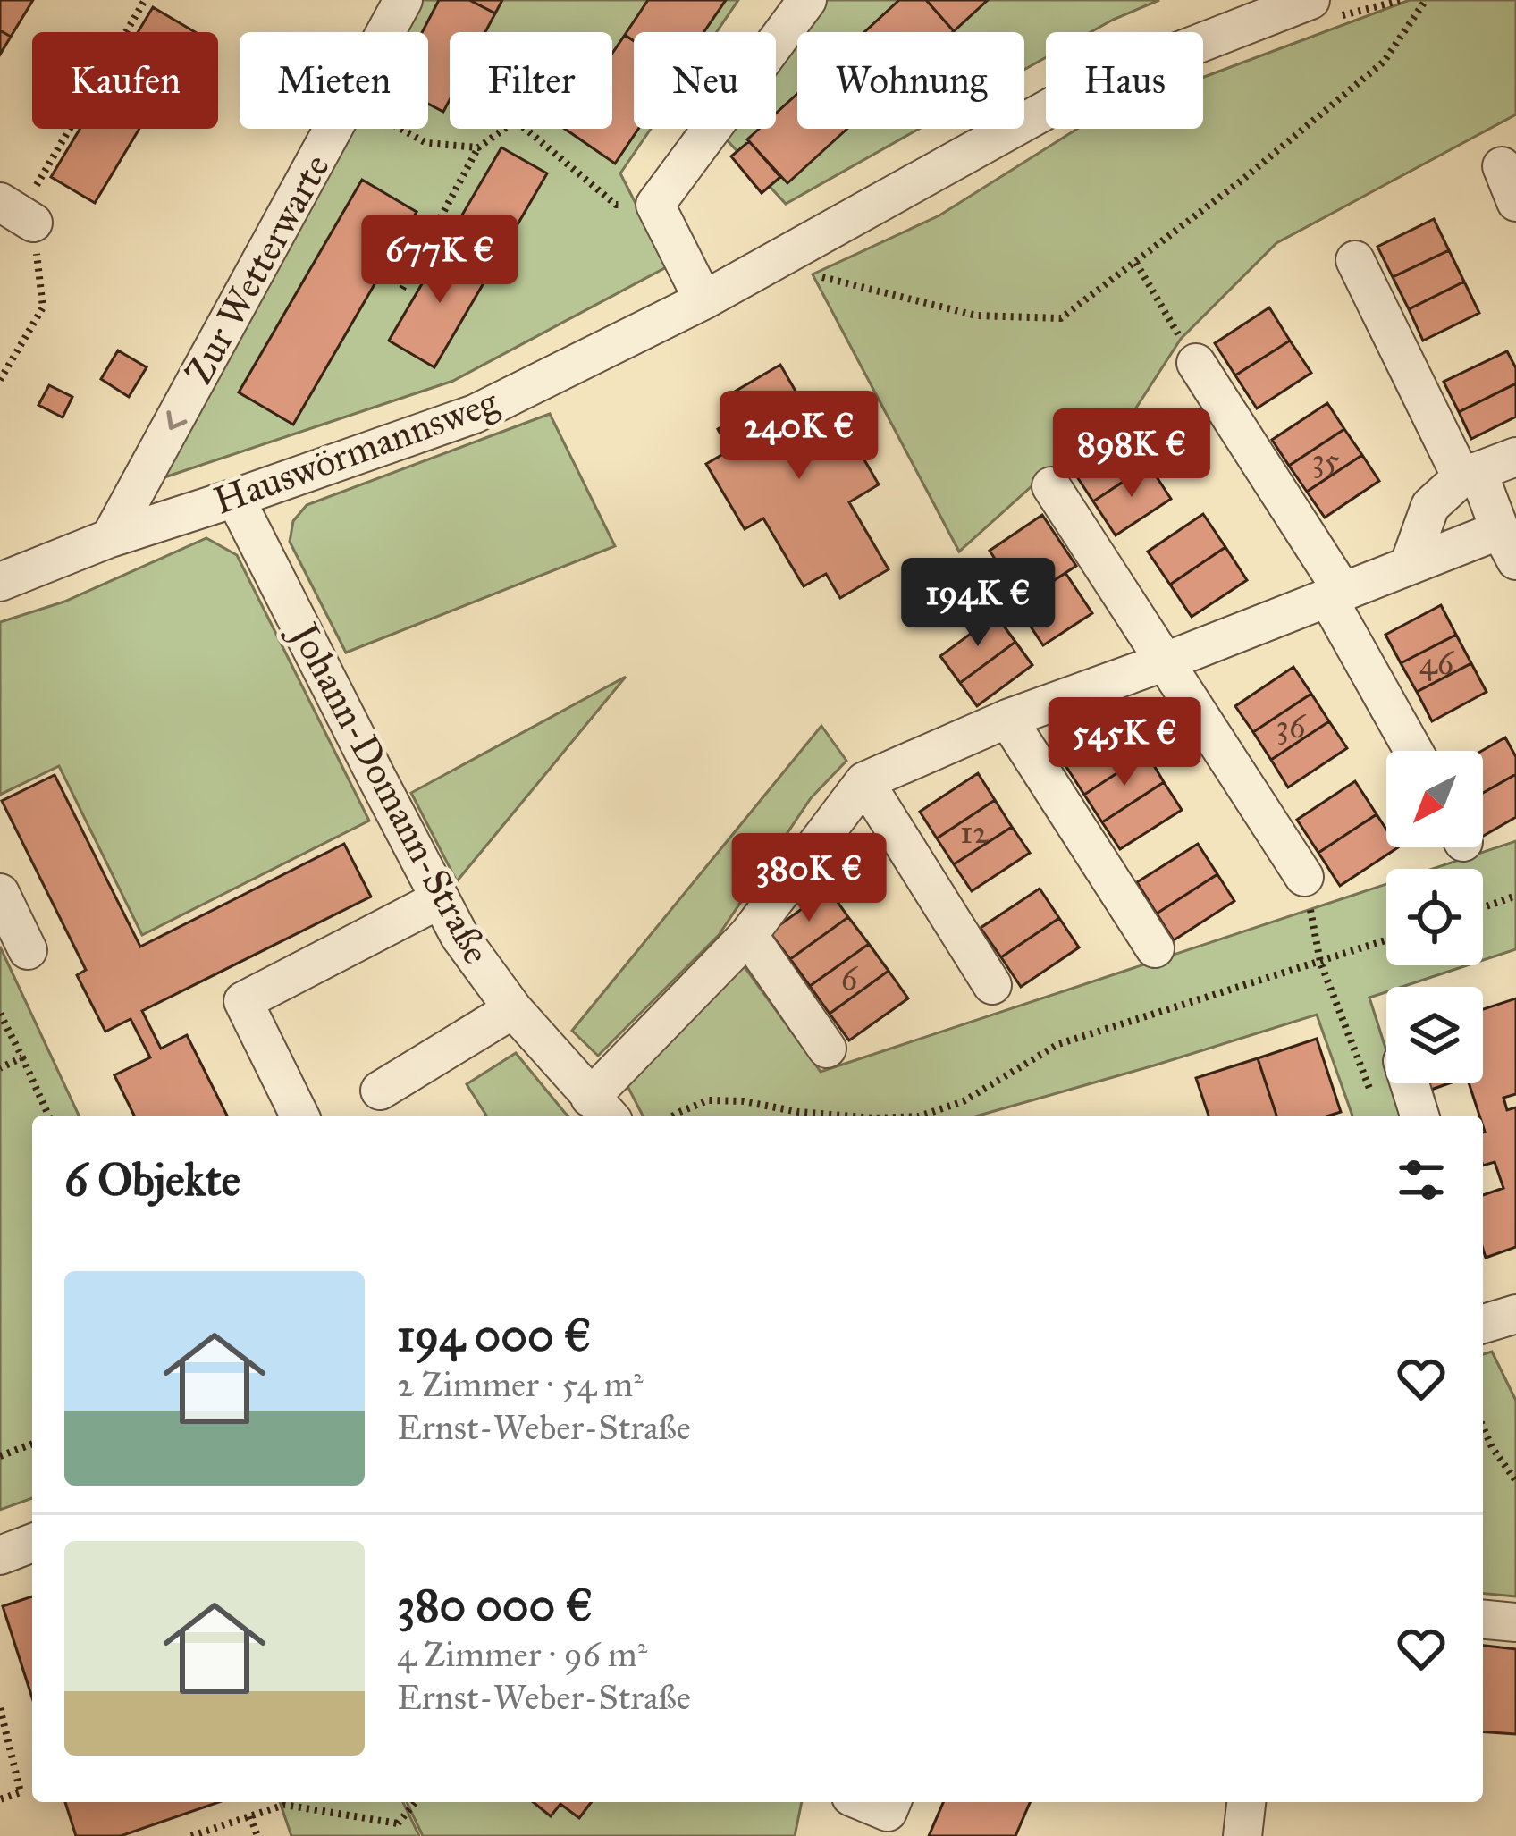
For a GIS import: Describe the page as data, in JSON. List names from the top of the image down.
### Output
{
  "streets": {
    "street": ["Zur Wetterwarte", "Hauswörmannsweg", "Johann-Domann-Straße"]
  },
  "crossings": [
    ["Zur Wetterwarte", "Hauswörmannsweg"],
    ["Hauswörmannsweg", "Johann-Domann-Straße"]
  ],
  "one_way": ["Zur Wetterwarte"],
  "house_numbers": [
    "35",
    "46",
    "36",
    "12",
    "6"
  ],
  "north": "bottom left",
  "page": {
    "chip": [
      "Kaufen",
      "Mieten",
      "Filter",
      "Neu",
      "Wohnung",
      "Haus"
    ],
    "price": [
      "677K €",
      "240K €",
      "898K €",
      "194K €",
      "545K €",
      "380K €"
    ],
    "heading": "6 Objekte",
    "list": [
      {
        "name": "194 000 €",
        "note": "2 Zimmer · 54 m² · Ernst-Weber-Straße"
      },
      {
        "name": "380 000 €",
        "note": "4 Zimmer · 96 m² · Ernst-Weber-Straße"
      }
    ]
  }
}
